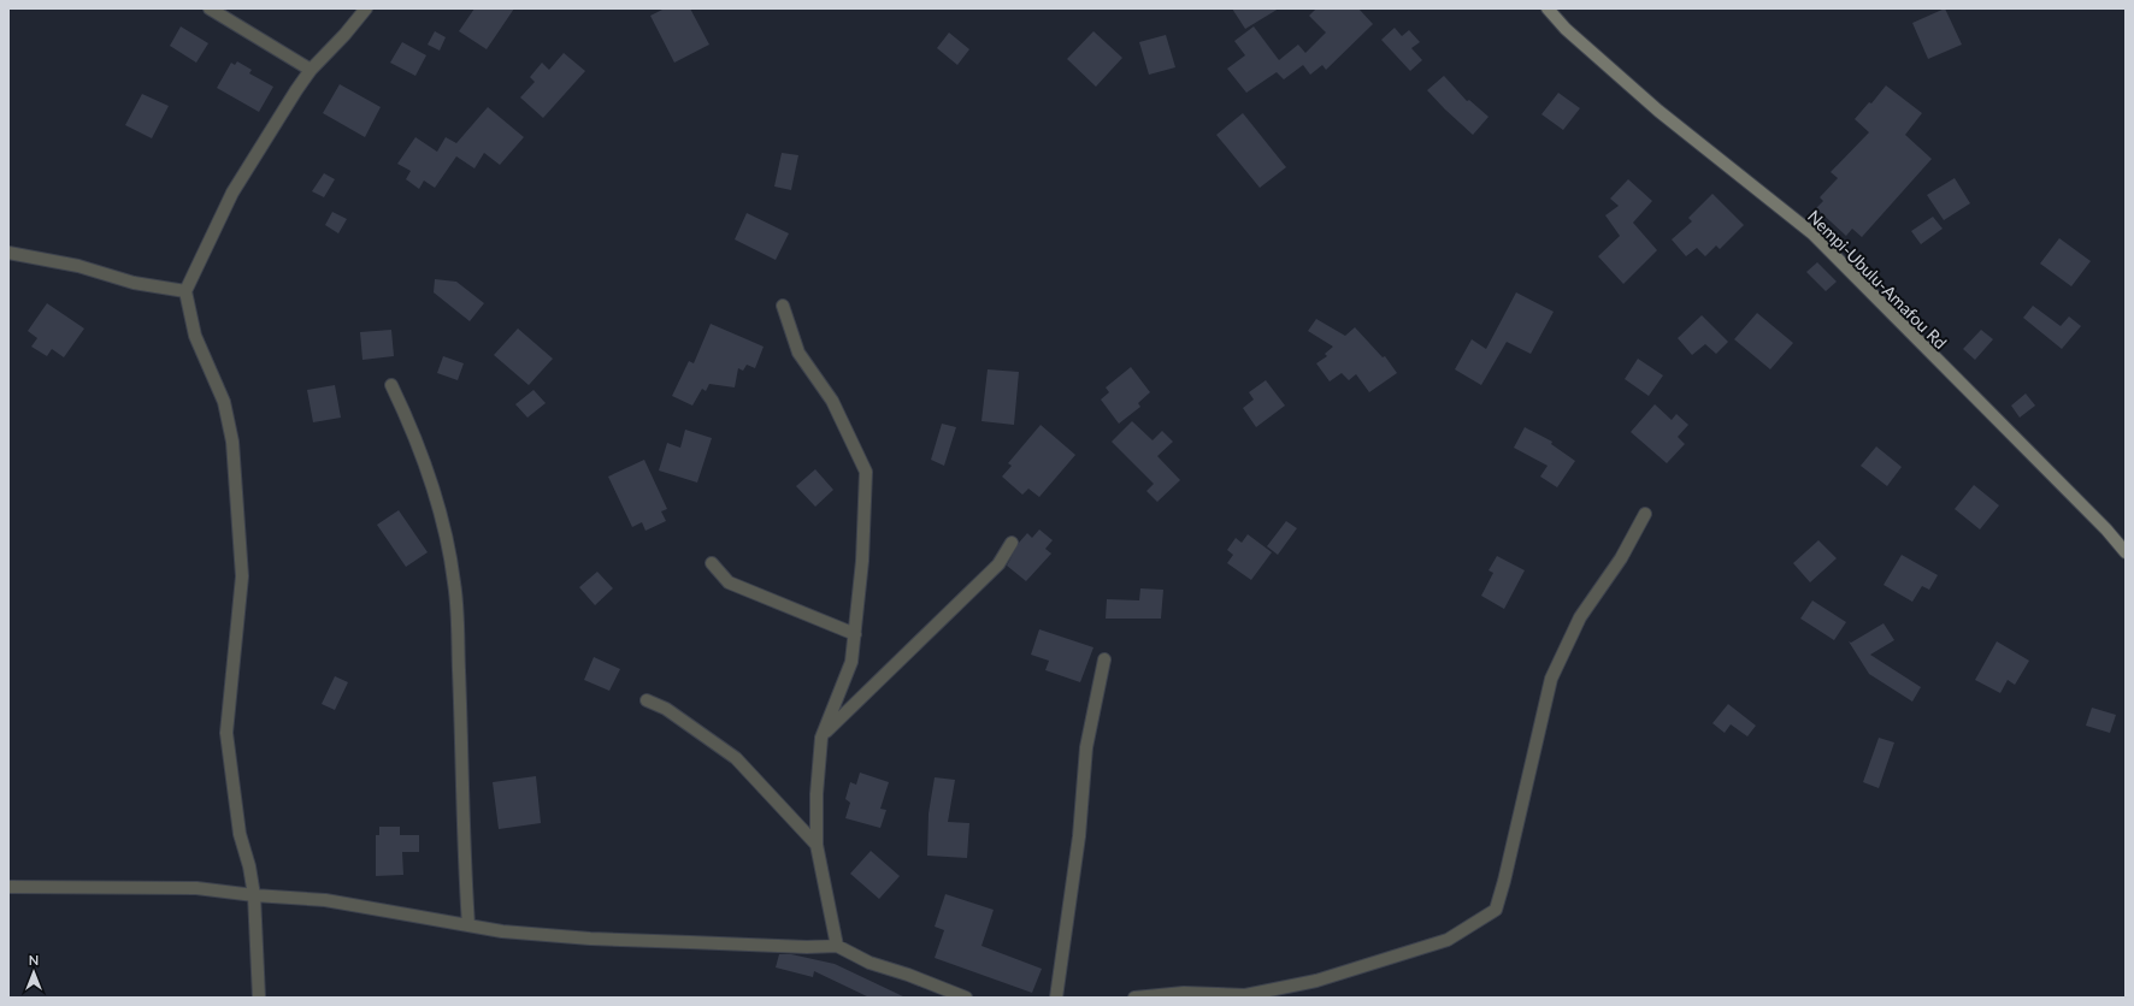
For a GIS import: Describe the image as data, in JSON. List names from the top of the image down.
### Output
{
  "streets": {
    "street": ["Nempi-Ubulu-Amafou Rd"]
  },
  "north": "top"
}
